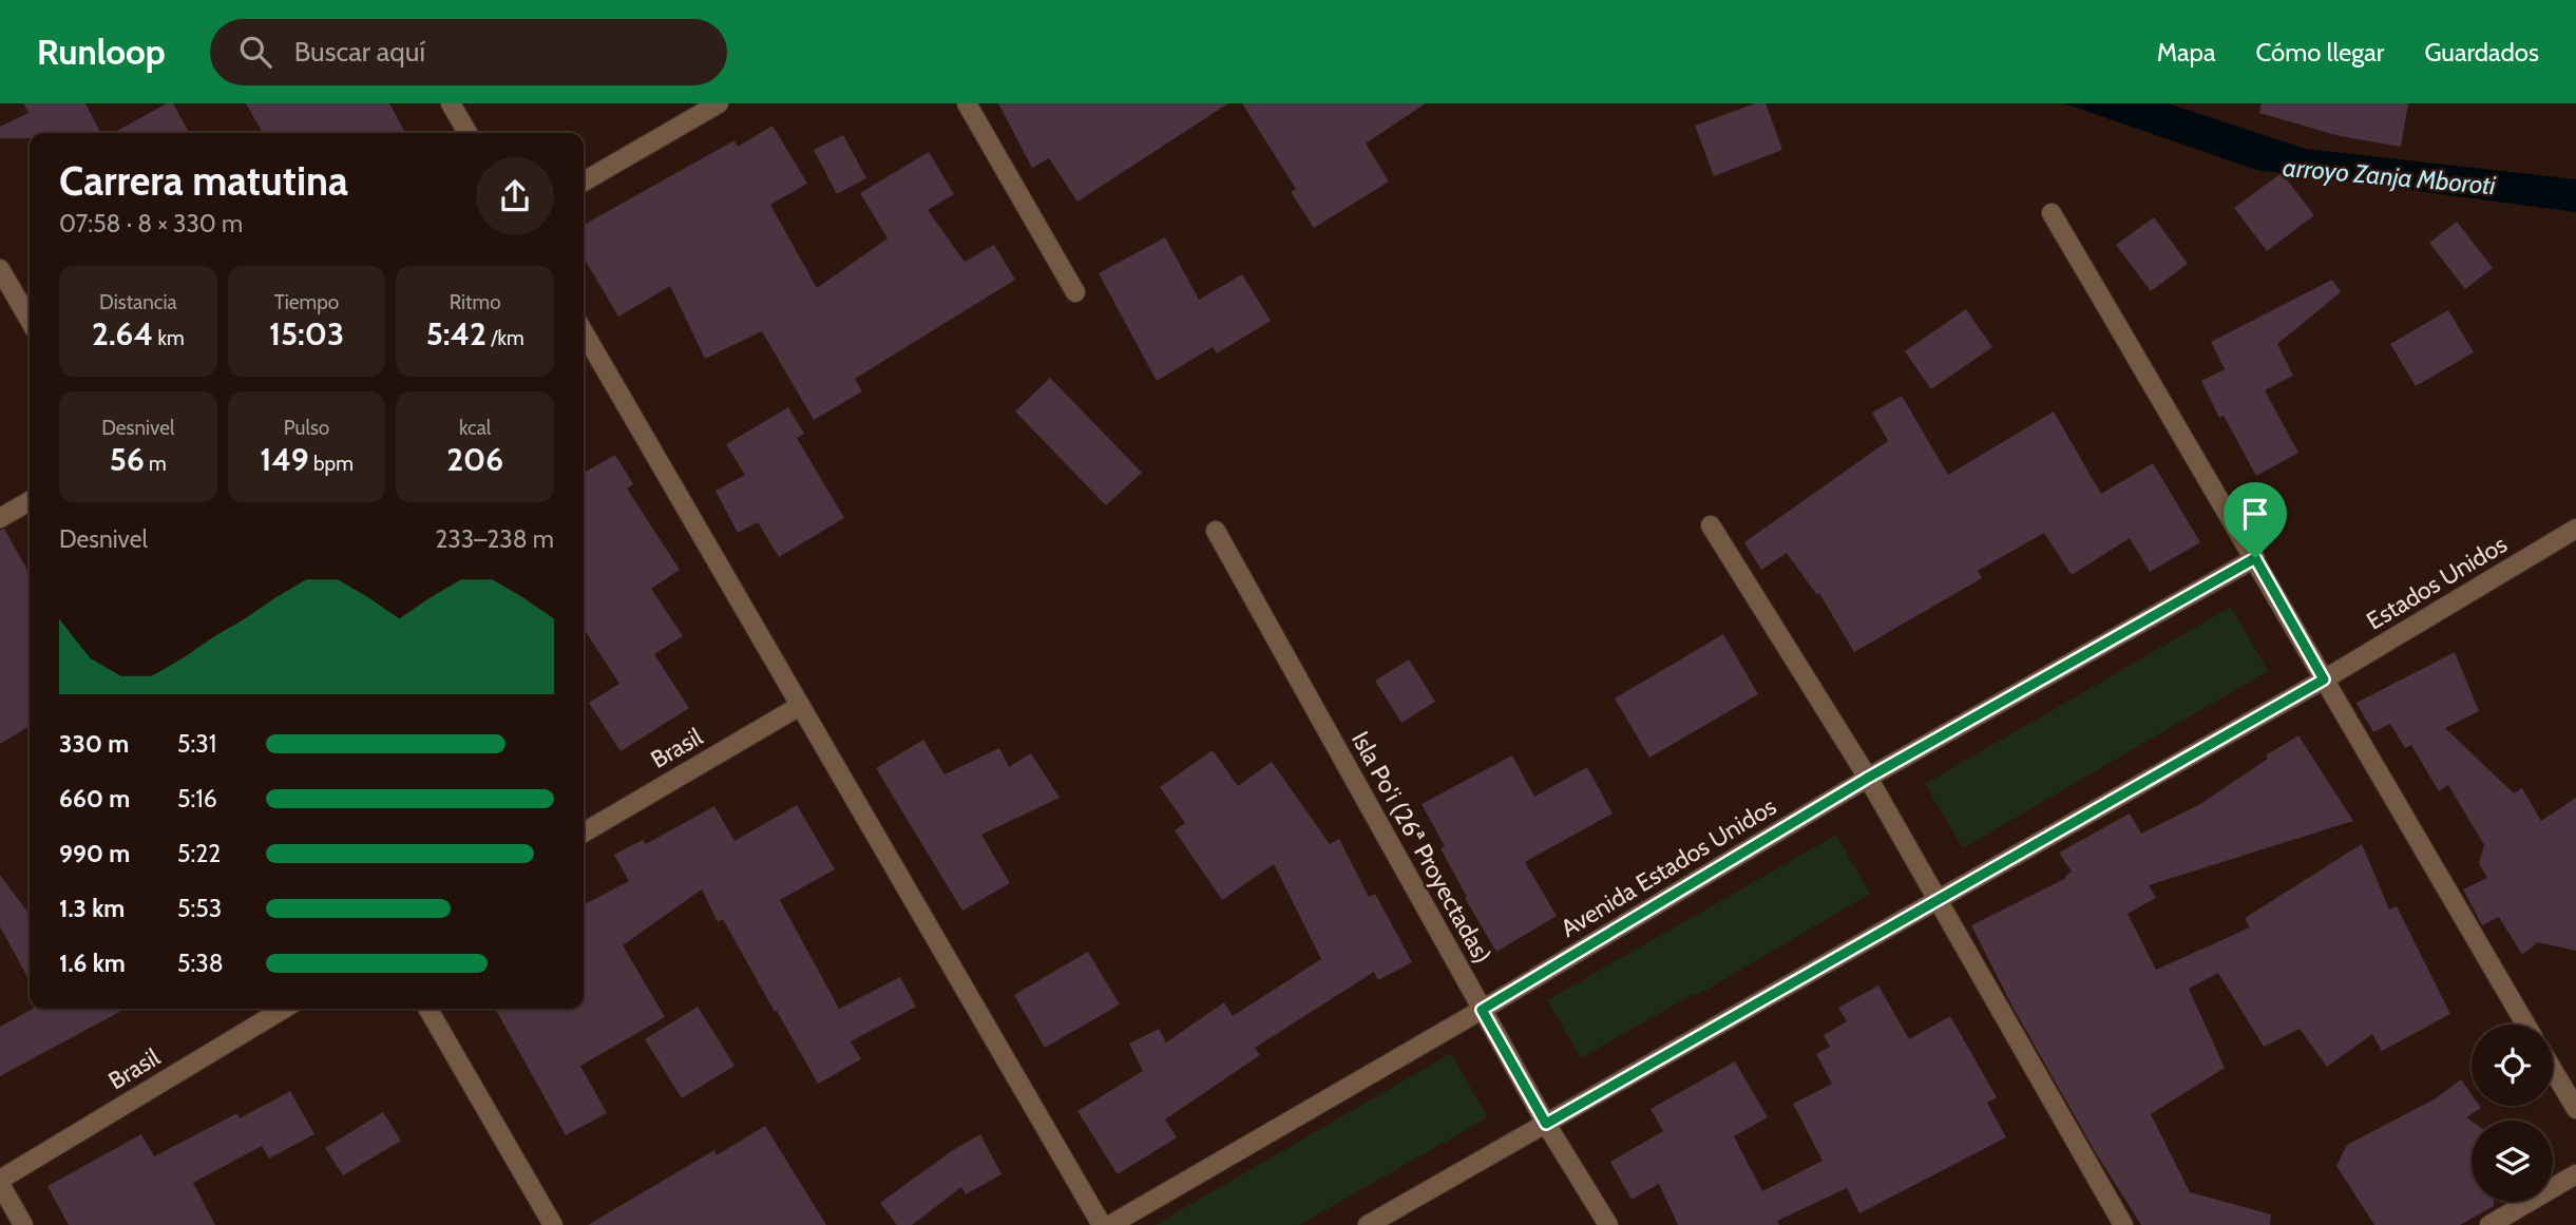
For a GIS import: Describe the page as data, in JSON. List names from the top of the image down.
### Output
{
  "streets": {
    "street": [
      "Estados Unidos",
      "Brasil",
      "Isla Po'i (26ª Proyectadas)",
      "Avenida Estados Unidos"
    ]
  },
  "crossings": [
    ["Isla Po'i (26ª Proyectadas)", "Avenida Estados Unidos"]
  ],
  "water": ["arroyo Zanja Mboroti"],
  "page": {
    "header": "Runloop",
    "search": "Buscar aquí",
    "nav": ["Mapa", "Cómo llegar", "Guardados"],
    "heading": ["Carrera matutina", "07:58 · 8 × 330 m"],
    "stats": [
      ["Distancia", "2.64 km"],
      ["Tiempo", "15:03"],
      ["Ritmo", "5:42 /km"],
      ["Desnivel", "56 m"],
      ["Pulso", "149 bpm"],
      ["kcal", "206"]
    ],
    "chart": ["Desnivel", "233–238 m"],
    "list": [
      {
        "name": "330 m",
        "note": "5:31"
      },
      {
        "name": "660 m",
        "note": "5:16"
      },
      {
        "name": "990 m",
        "note": "5:22"
      },
      {
        "name": "1.3 km",
        "note": "5:53"
      },
      {
        "name": "1.6 km",
        "note": "5:38"
      }
    ]
  }
}
